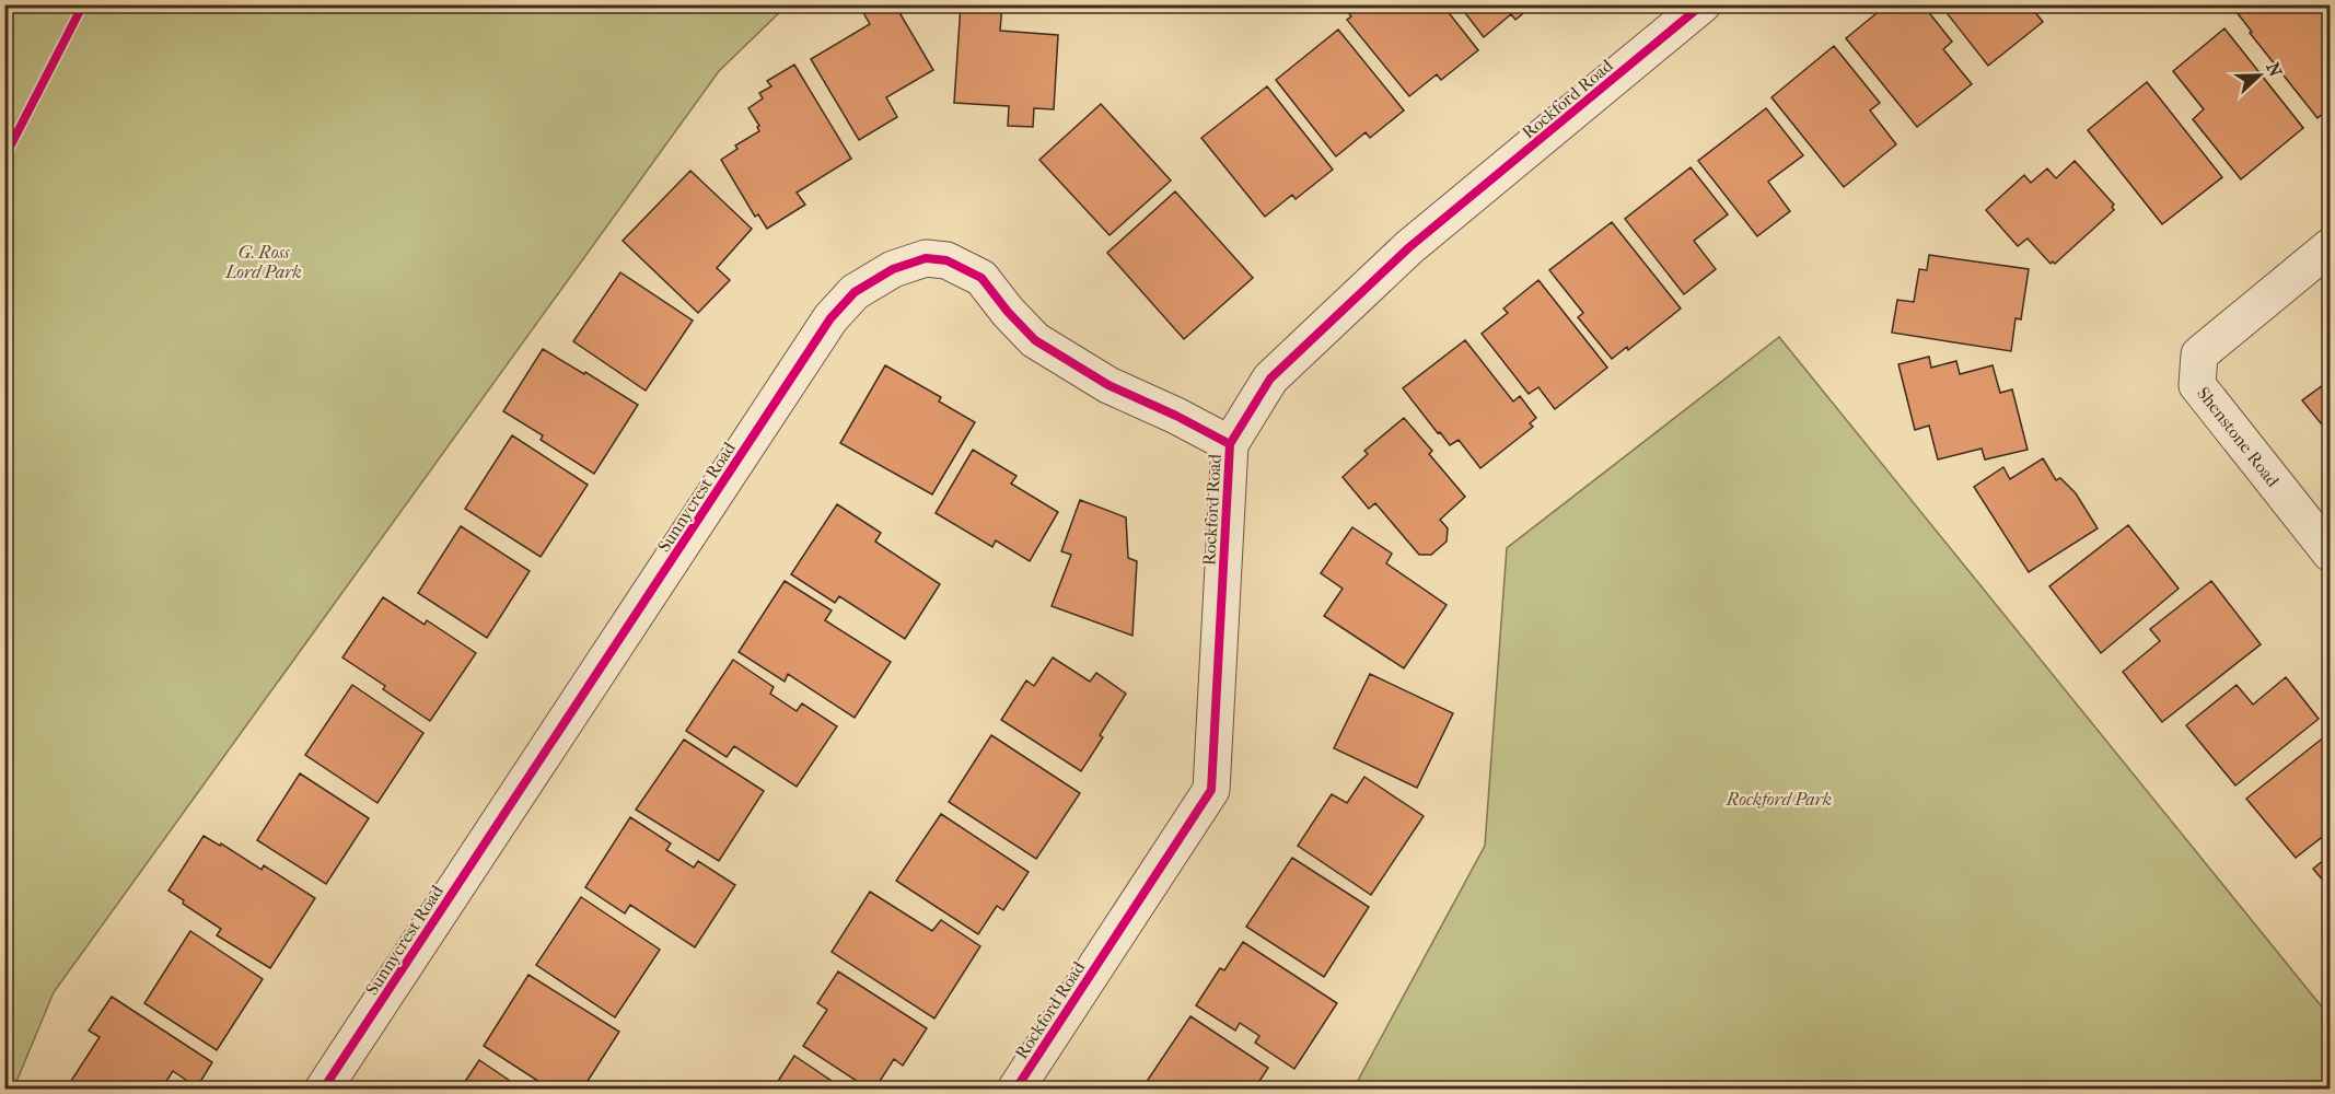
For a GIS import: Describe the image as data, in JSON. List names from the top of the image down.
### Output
{
  "streets": {
    "street": ["Rockford Road", "Shenstone Road", "Sunnycrest Road"]
  },
  "crossings": [
    ["Rockford Road", "Sunnycrest Road"]
  ],
  "parks": ["G. Ross Lord Park", "Rockford Park"],
  "north": "right"
}
